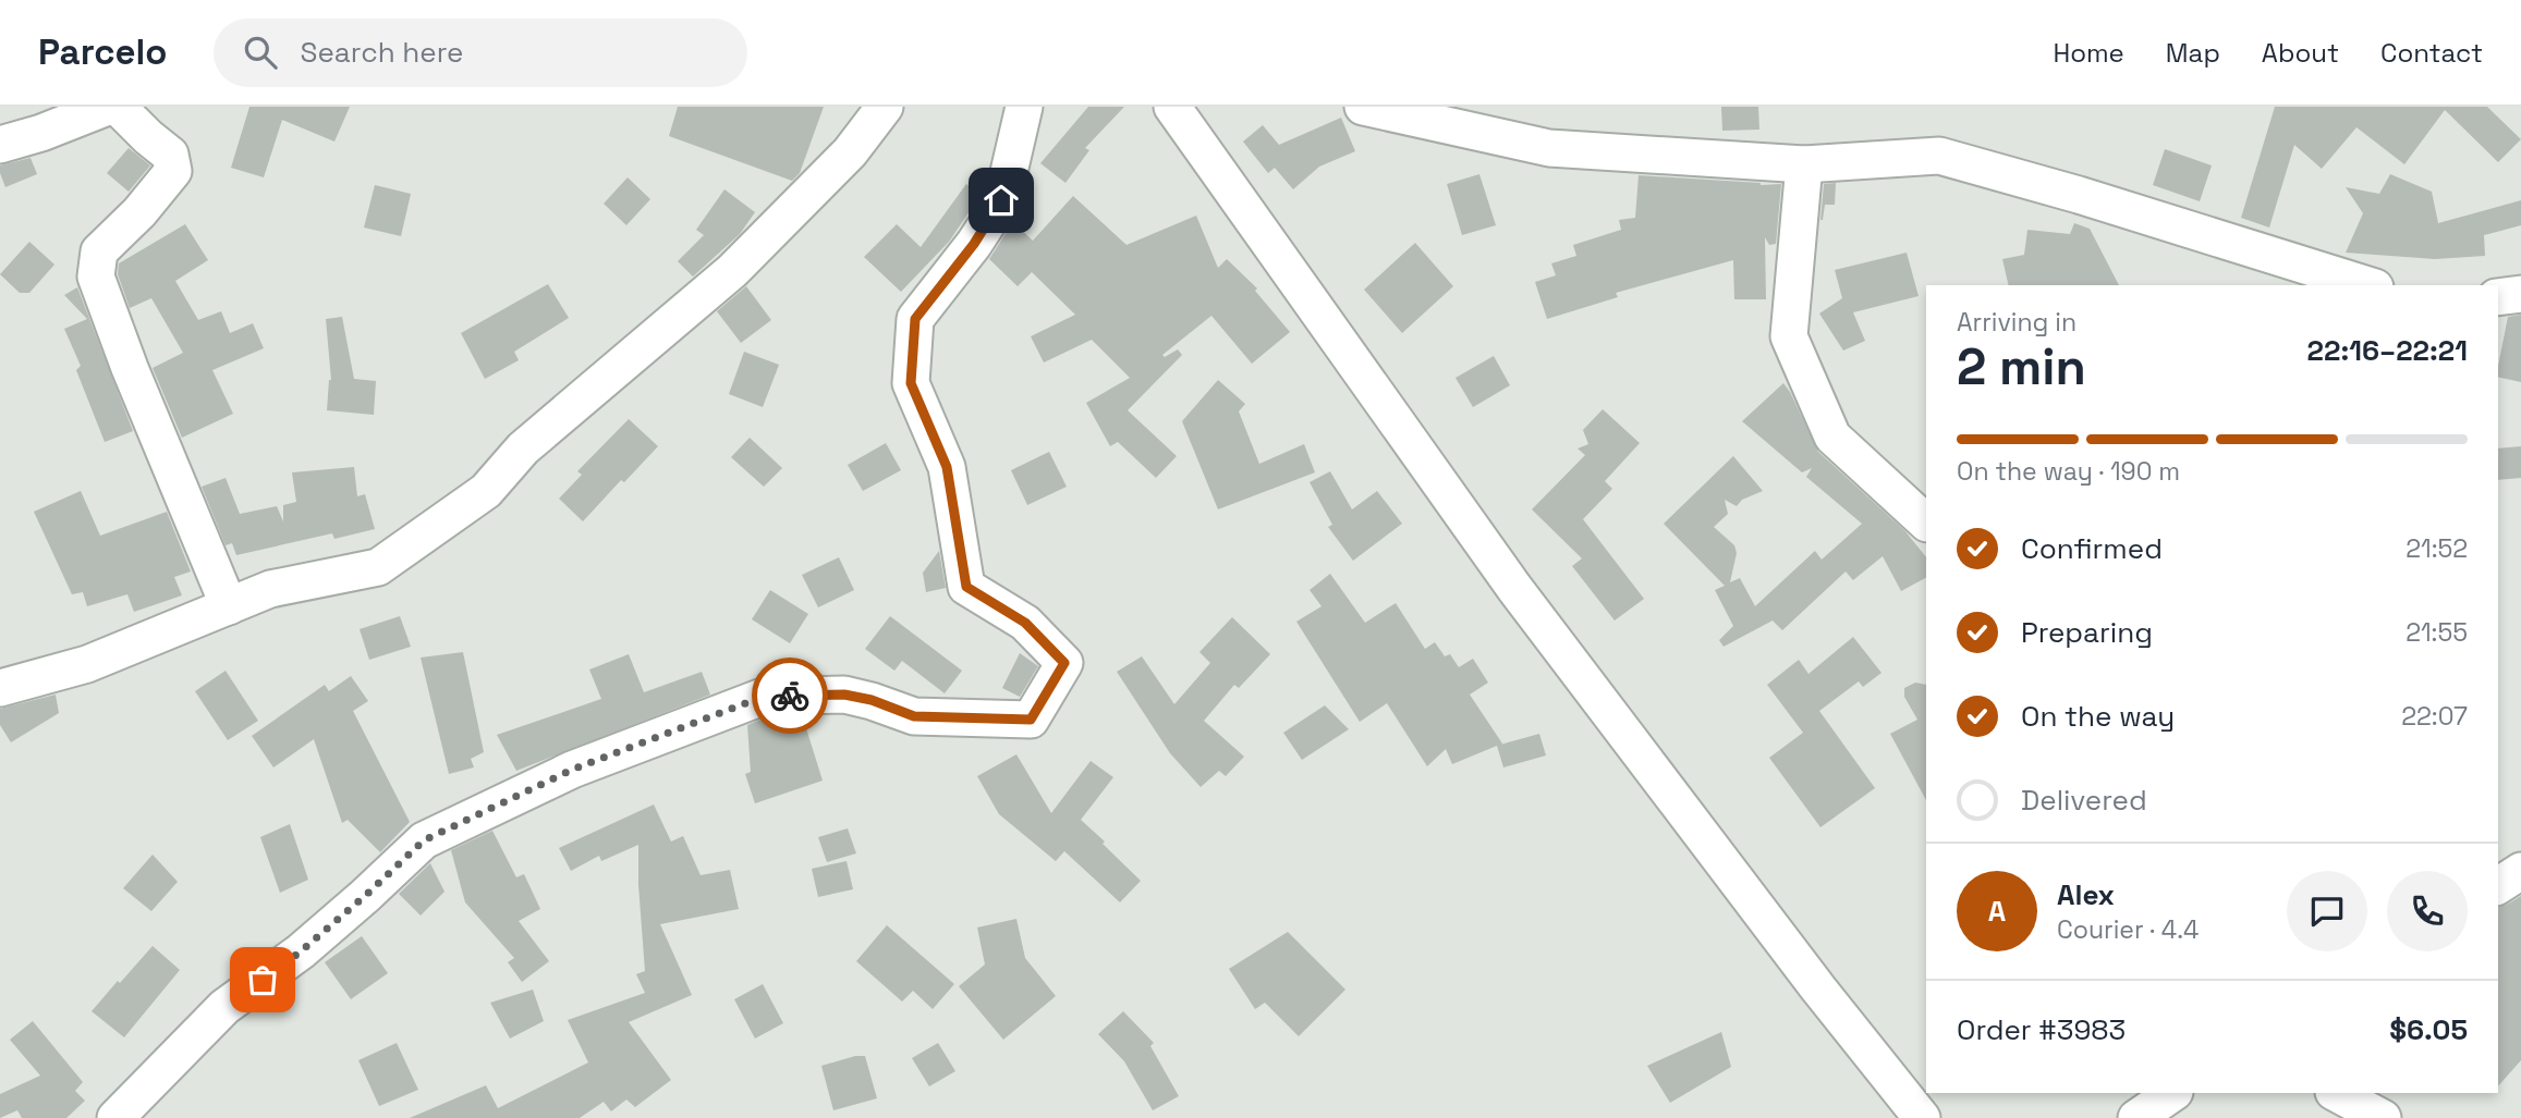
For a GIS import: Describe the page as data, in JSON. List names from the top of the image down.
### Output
{
  "page": {
    "header": "Parcelo",
    "search": "Search here",
    "nav": [
      "Home",
      "Map",
      "About",
      "Contact"
    ],
    "heading": ["2 min", "Arriving in", "22:16–22:21"],
    "panel": [
      "Alex",
      "Courier · 4.4",
      "Order #3983",
      "$6.05"
    ],
    "bar": "On the way · 190 m",
    "list": [
      ["Confirmed", "21:52"],
      ["Preparing", "21:55"],
      ["On the way", "22:07"],
      "Delivered"
    ],
    "round": "A"
  }
}
